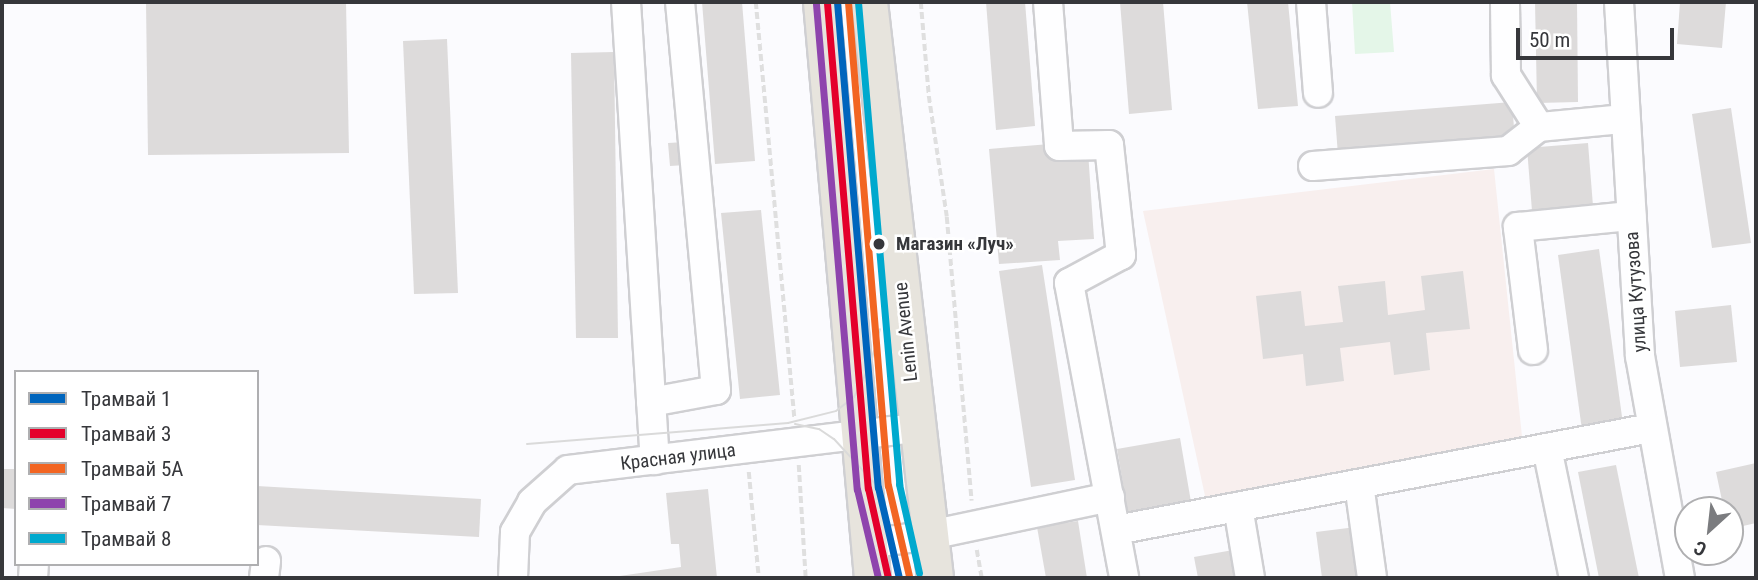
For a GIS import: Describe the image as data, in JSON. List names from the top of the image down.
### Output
{
  "streets": {
    "main road": ["Lenin Avenue"],
    "street": ["улица Кутузова", "Красная улица"]
  },
  "crossings": [
    ["Lenin Avenue", "Красная улица"]
  ],
  "places": ["Магазин «Луч»"],
  "lines": [
    "tram line 1",
    "tram line 5А",
    "tram line 8",
    "tram line 3",
    "tram line 7"
  ],
  "legend": [
    "Трамвай 1",
    "Трамвай 3",
    "Трамвай 5А",
    "Трамвай 7",
    "Трамвай 8"
  ],
  "scale_bar": "50 m",
  "north": "bottom left"
}
